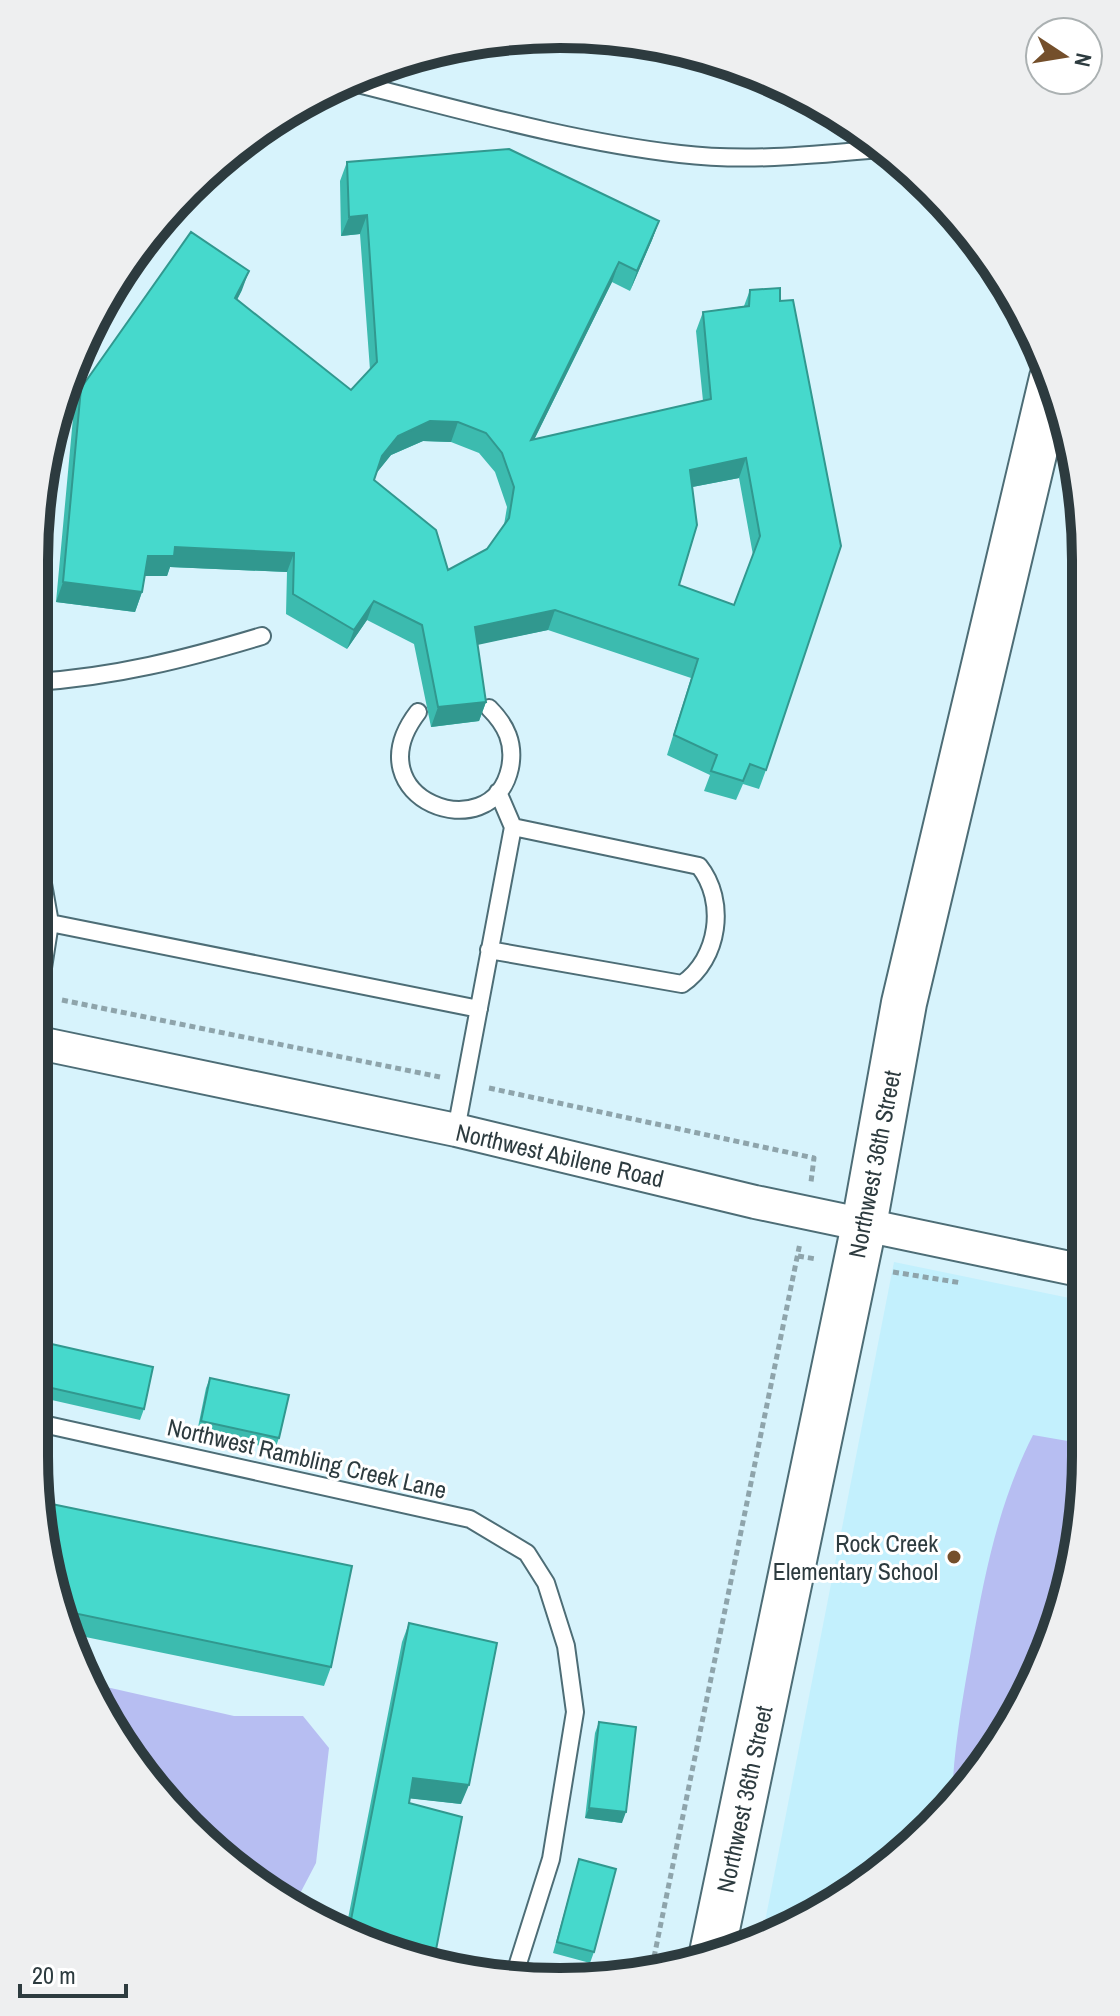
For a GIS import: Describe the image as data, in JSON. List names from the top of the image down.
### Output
{
  "streets": {
    "main road": ["Northwest 36th Street"],
    "street": ["Northwest Abilene Road"],
    "lane": ["Northwest Rambling Creek Lane"]
  },
  "crossings": [
    ["Northwest Abilene Road", "Northwest 36th Street"]
  ],
  "places": ["Rock Creek Elementary School"],
  "scale_bar": "20 m",
  "north": "right"
}
